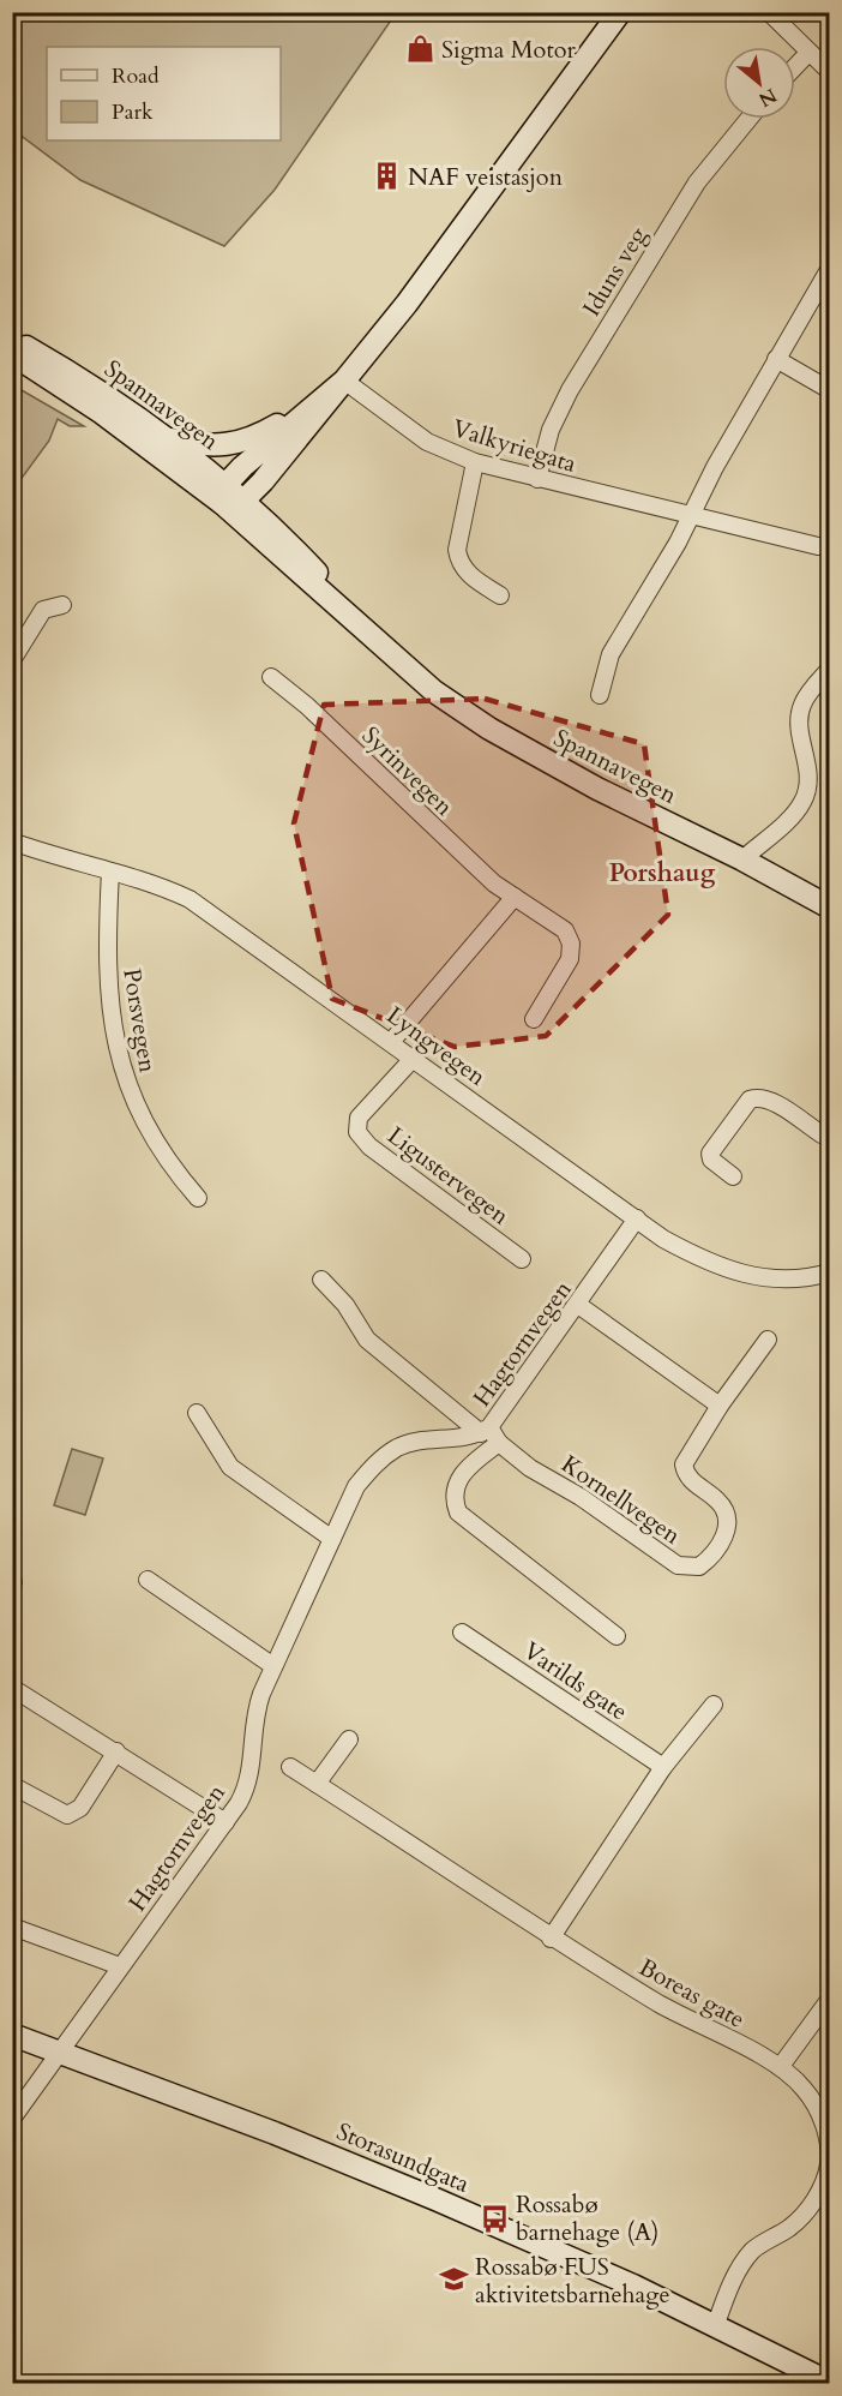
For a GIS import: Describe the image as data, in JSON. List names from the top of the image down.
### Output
{
  "streets": {
    "street": [
      "Iduns veg",
      "Spannavegen",
      "Valkyriegata",
      "Syrinvegen",
      "Porsvegen",
      "Lyngvegen",
      "Ligustervegen",
      "Hagtornvegen",
      "Kornellvegen",
      "Varilds gate",
      "Boreas gate",
      "Storasundgata"
    ]
  },
  "crossings": [
    ["Iduns veg", "Valkyriegata"],
    ["Porsvegen", "Lyngvegen"],
    ["Lyngvegen", "Ligustervegen"],
    ["Lyngvegen", "Hagtornvegen"],
    ["Hagtornvegen", "Kornellvegen"],
    ["Hagtornvegen", "Storasundgata"],
    ["Boreas gate", "Storasundgata"]
  ],
  "districts": ["Porshaug"],
  "places": {
    "shop": ["Sigma Motor"],
    "building": ["NAF veistasjon"],
    "bus stop": ["Rossabø barnehage (A)"],
    "school or university": ["Rossabø FUS aktivitetsbarnehage"]
  },
  "legend": ["Road", "Park"],
  "north": "bottom right"
}
